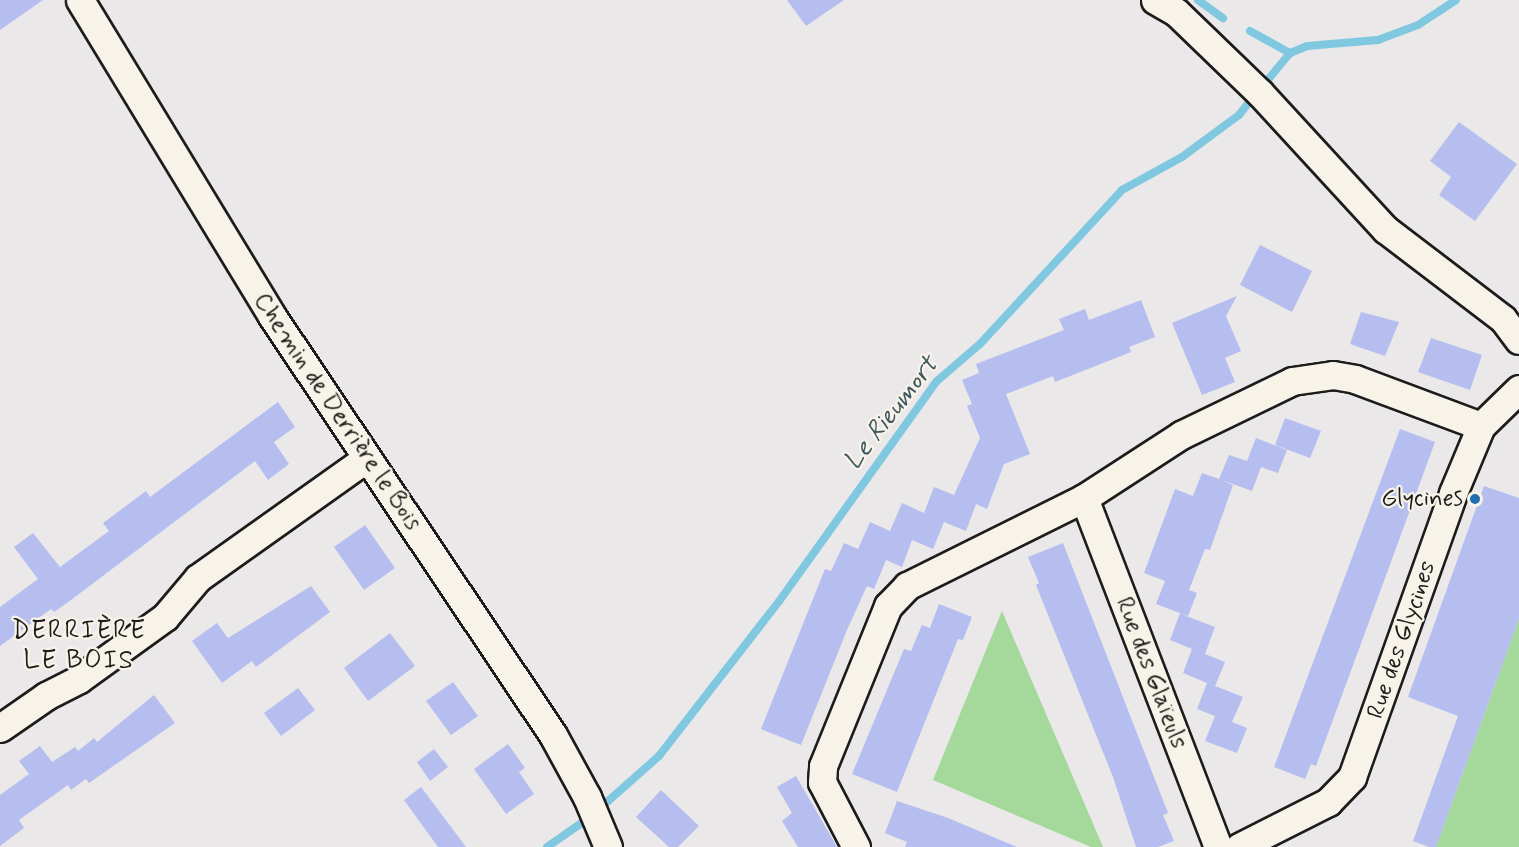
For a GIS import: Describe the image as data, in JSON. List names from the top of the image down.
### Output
{
  "streets": {
    "street": ["Chemin de Derrière le Bois", "Rue des Glycines", "Rue des Glaïeuls"]
  },
  "districts": ["DERRIÈRE LE BOIS"],
  "water": ["Le Rieumort"],
  "places": ["Glycines"]
}
